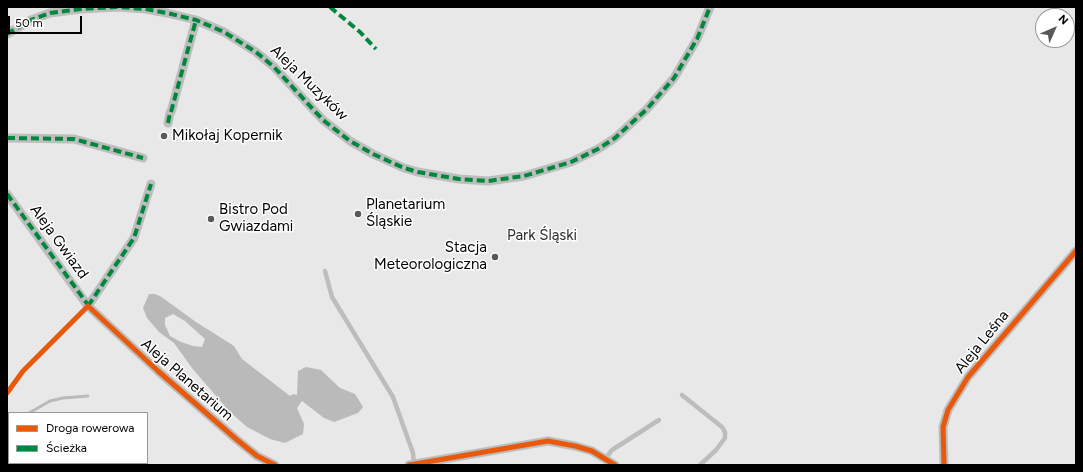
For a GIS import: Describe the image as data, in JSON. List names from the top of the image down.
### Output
{
  "streets": {
    "street": [
      "Aleja Muzyków",
      "Aleja Gwiazd",
      "Aleja Leśna",
      "Aleja Planetarium"
    ]
  },
  "crossings": [
    ["Aleja Gwiazd", "Aleja Planetarium"]
  ],
  "parks": ["Park Śląski"],
  "places": [
    "Mikołaj Kopernik",
    "Planetarium Śląskie",
    "Bistro Pod Gwiazdami",
    "Stacja Meteorologiczna"
  ],
  "legend": ["Droga rowerowa", "Ścieżka"],
  "scale_bar": "50 m",
  "north": "top right"
}
